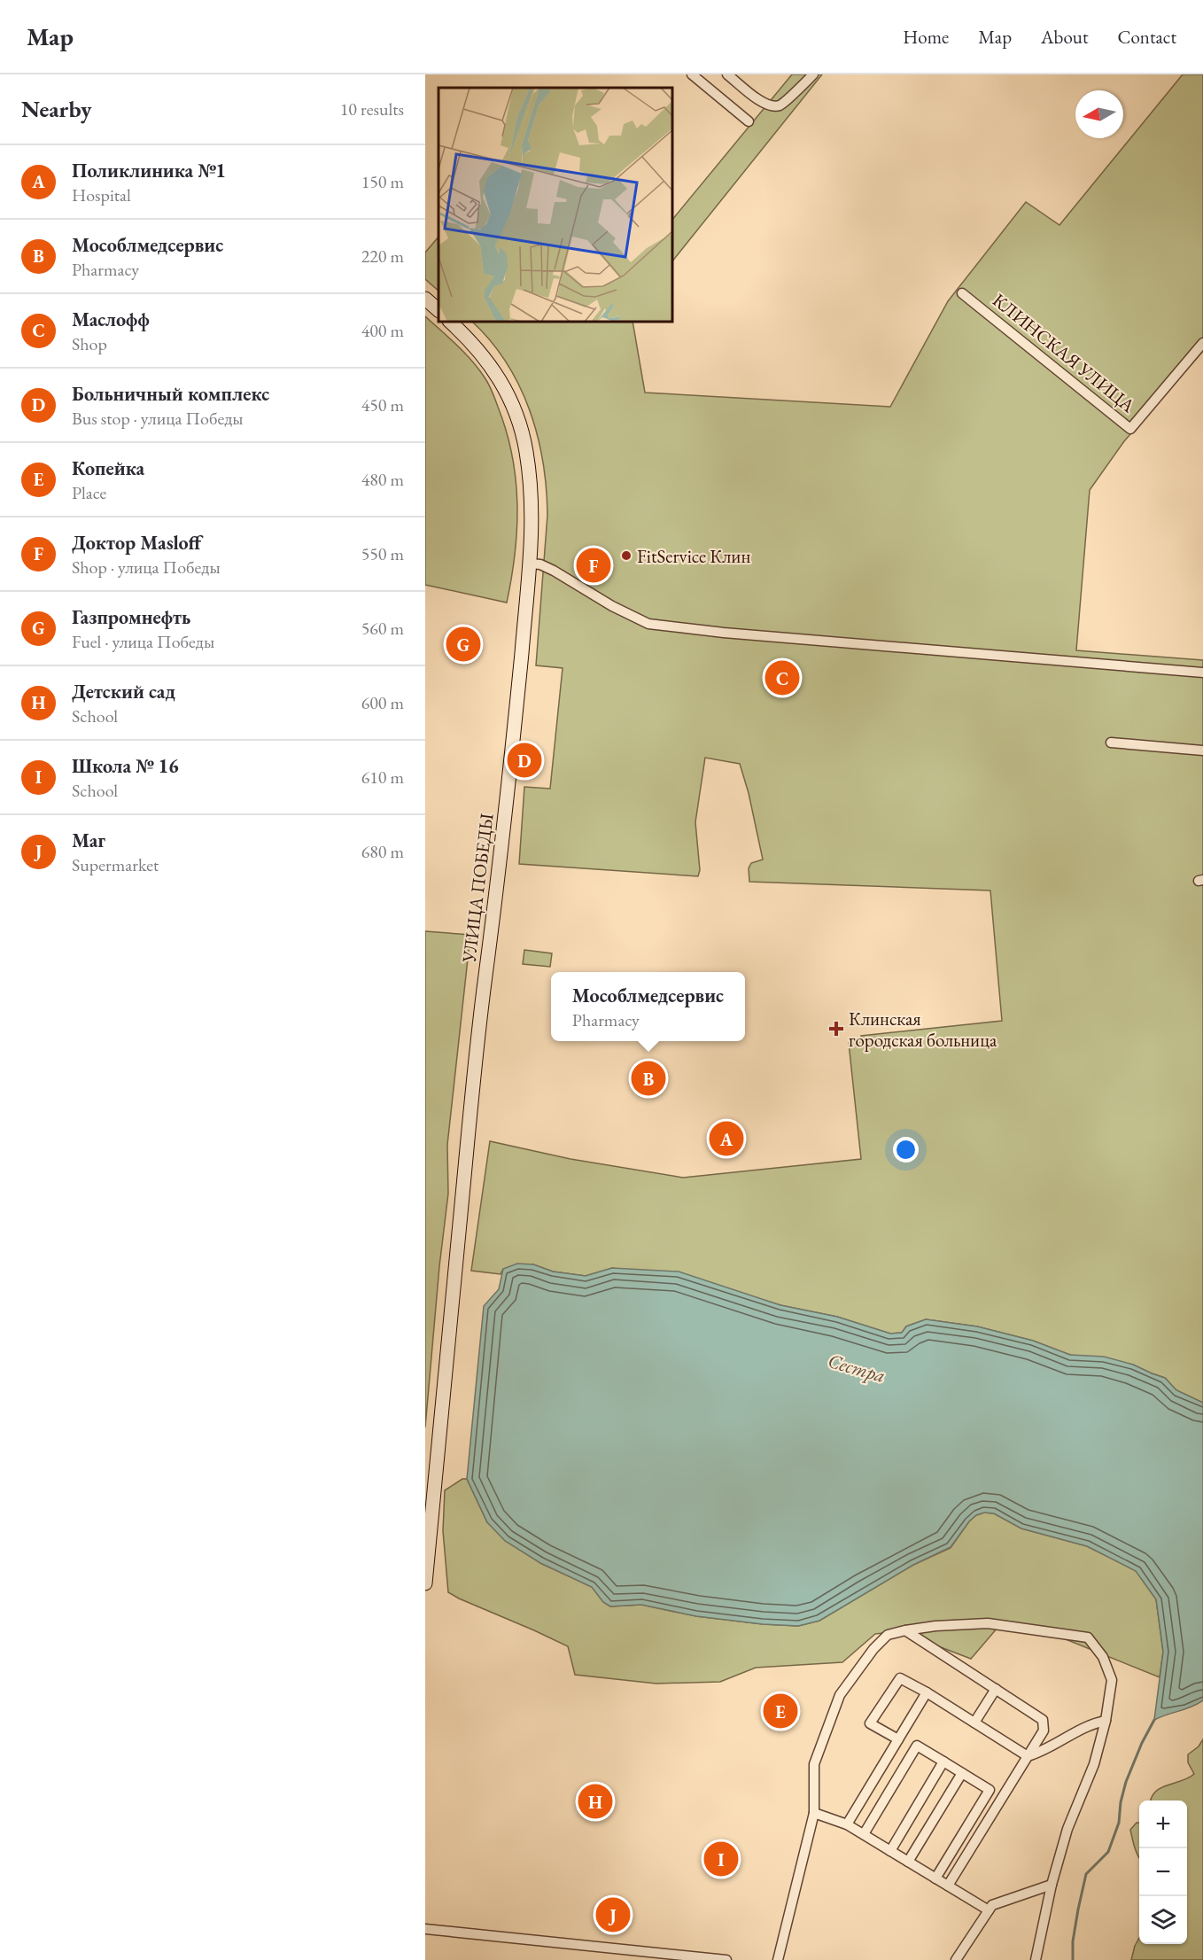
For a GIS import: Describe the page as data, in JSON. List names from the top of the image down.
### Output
{
  "streets": {
    "street": ["КЛИНСКАЯ УЛИЦА", "УЛИЦА ПОБЕДЫ"]
  },
  "water": ["Сестра"],
  "places": {
    "other": ["FitService Клин"],
    "health": ["Клинская городская больница"]
  },
  "north": "left",
  "page": {
    "header": "Map",
    "nav": [
      "Home",
      "Map",
      "About",
      "Contact"
    ],
    "heading": ["Nearby", "10 results"],
    "list": [
      {
        "mark": "A",
        "name": "Поликлиника №1",
        "note": "Hospital",
        "value": "150 m"
      },
      {
        "mark": "B",
        "name": "Мособлмедсервис",
        "note": "Pharmacy",
        "value": "220 m"
      },
      {
        "mark": "C",
        "name": "Маслофф",
        "note": "Shop",
        "value": "400 m"
      },
      {
        "mark": "D",
        "name": "Больничный комплекс",
        "note": "Bus stop · улица Победы",
        "value": "450 m"
      },
      {
        "mark": "E",
        "name": "Копейка",
        "note": "Place",
        "value": "480 m"
      },
      {
        "mark": "F",
        "name": "Доктор Masloff",
        "note": "Shop · улица Победы",
        "value": "550 m"
      },
      {
        "mark": "G",
        "name": "Газпромнефть",
        "note": "Fuel · улица Победы",
        "value": "560 m"
      },
      {
        "mark": "H",
        "name": "Детский сад",
        "note": "School",
        "value": "600 m"
      },
      {
        "mark": "I",
        "name": "Школа № 16",
        "note": "School",
        "value": "610 m"
      },
      {
        "mark": "J",
        "name": "Маг",
        "note": "Supermarket",
        "value": "680 m"
      }
    ],
    "pins": [
      "F",
      "G",
      "C",
      "D",
      "B",
      "A",
      "E",
      "H",
      "I",
      "J"
    ],
    "popup": ["Мособлмедсервис", "Pharmacy"],
    "map_buttons": ["+", "−"]
  }
}
